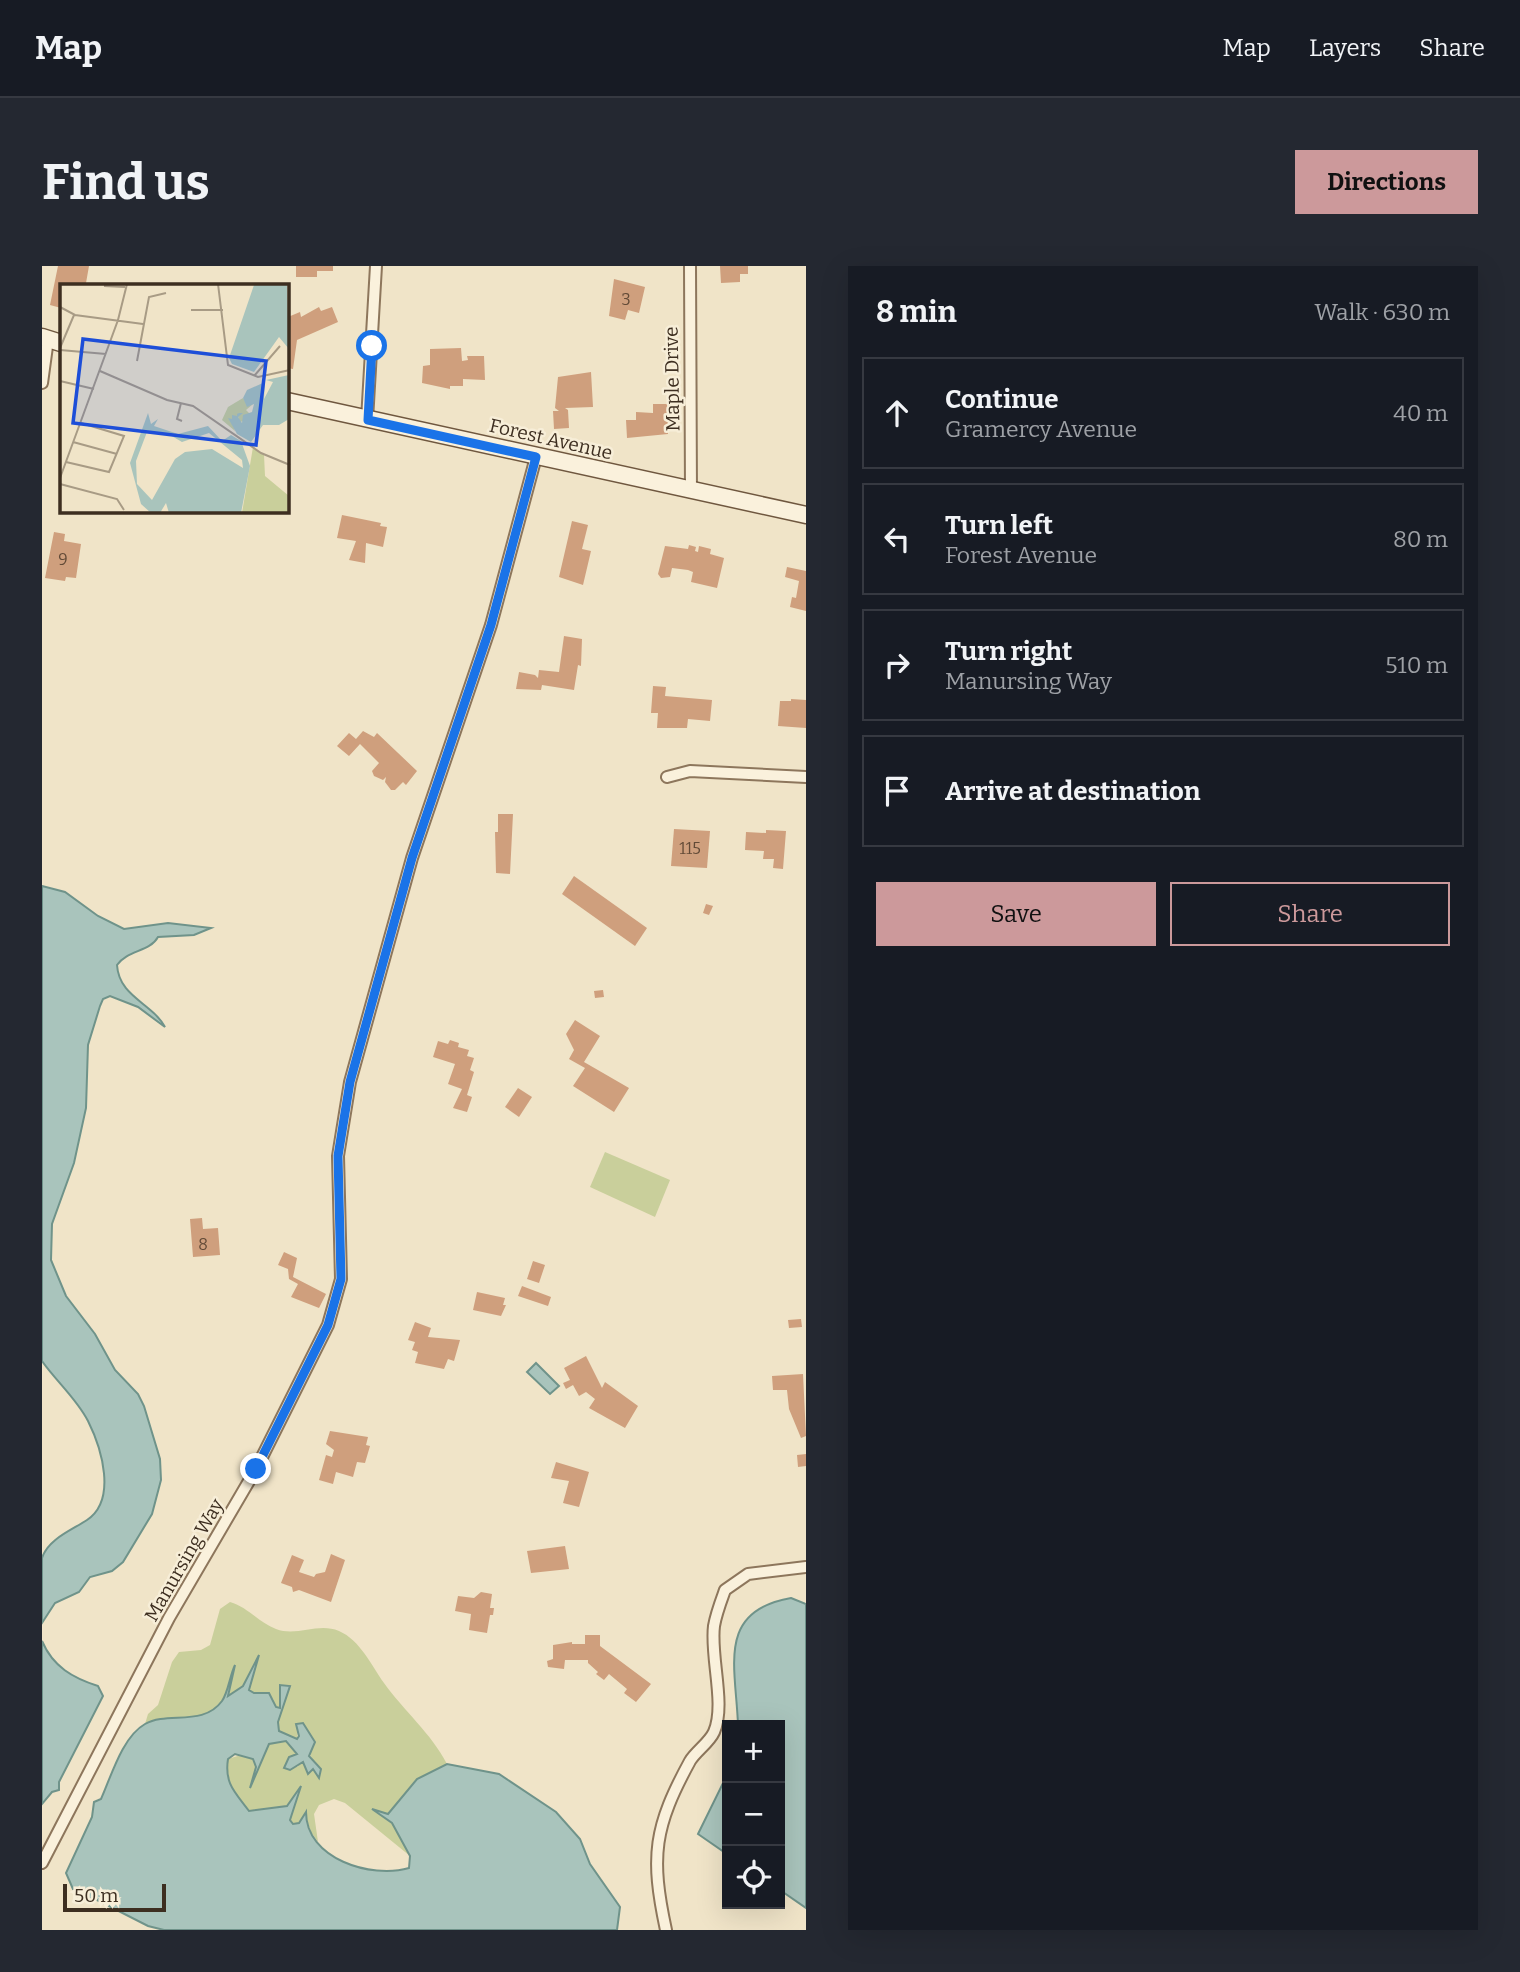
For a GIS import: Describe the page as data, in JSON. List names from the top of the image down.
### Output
{
  "streets": {
    "street": ["Maple Drive", "Forest Avenue", "Manursing Way"]
  },
  "crossings": [
    ["Maple Drive", "Forest Avenue"],
    ["Forest Avenue", "Manursing Way"]
  ],
  "house_numbers": [
    "3",
    "9",
    "115",
    "8"
  ],
  "scale_bar": "50 m",
  "page": {
    "header": "Map",
    "nav": ["Map", "Layers", "Share"],
    "buttons": [
      "Directions",
      ["Save", "Share"]
    ],
    "title": "Find us",
    "heading": ["8 min", "Walk · 630 m"],
    "list": [
      ["Continue", "Gramercy Avenue", "40 m"],
      ["Turn left", "Forest Avenue", "80 m"],
      ["Turn right", "Manursing Way", "510 m"],
      "Arrive at destination"
    ],
    "map_buttons": ["+", "−"],
    "scale": "50 m"
  }
}
